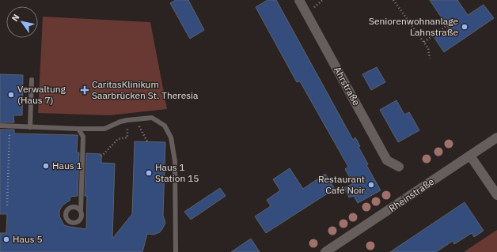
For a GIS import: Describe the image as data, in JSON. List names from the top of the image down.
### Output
{
  "streets": {
    "street": ["Ahrstraße", "Rheinstraße"]
  },
  "places": {
    "other": [
      "Seniorenwohnanlage Lahnstraße",
      "Verwaltung (Haus 7)",
      "Haus 1",
      "Haus 1 Station 15",
      "Restaurant Café Noir",
      "Haus 5"
    ],
    "health": ["CaritasKlinikum Saarbrücken St. Theresia"]
  },
  "north": "top left"
}
